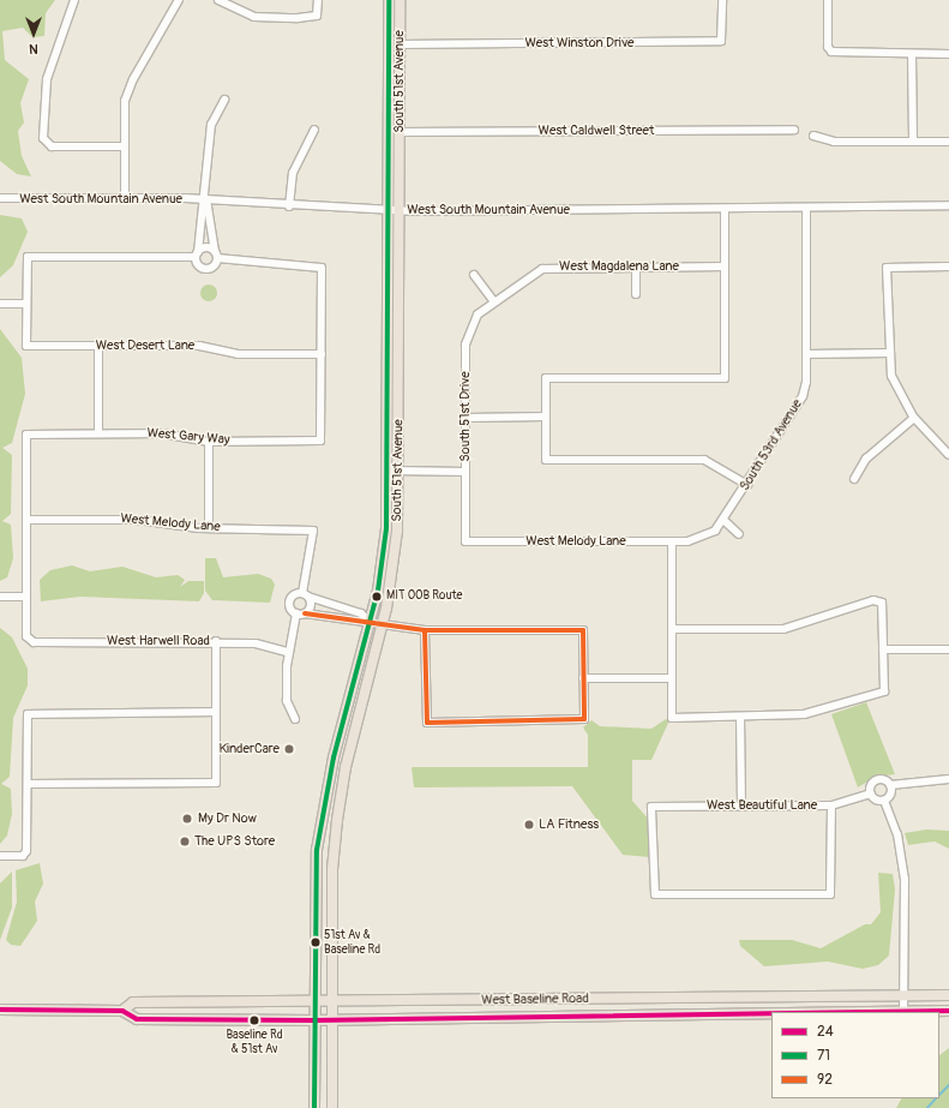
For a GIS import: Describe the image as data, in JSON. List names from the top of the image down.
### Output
{
  "streets": {
    "main road": ["South 51st Avenue", "West Baseline Road"],
    "street": [
      "West Winston Drive",
      "West Caldwell Street",
      "West South Mountain Avenue",
      "West Magdalena Lane",
      "West Desert Lane",
      "South 51st Drive",
      "West Gary Way",
      "South 53rd Avenue",
      "West Melody Lane",
      "West Harwell Road",
      "West Beautiful Lane"
    ]
  },
  "crossings": [
    ["West Winston Drive", "South 51st Avenue"],
    ["South 51st Avenue", "West Caldwell Street"],
    ["South 51st Avenue", "West South Mountain Avenue"],
    ["South 51st Avenue", "West Baseline Road"],
    ["West South Mountain Avenue", "South 53rd Avenue"],
    ["West Magdalena Lane", "South 51st Drive"],
    ["West Desert Lane", "West Gary Way"],
    ["South 51st Drive", "West Melody Lane"],
    ["West Gary Way", "West Melody Lane"],
    ["South 53rd Avenue", "West Melody Lane"]
  ],
  "places": [
    "MIT OOB Route",
    "KinderCare",
    "My Dr Now",
    "LA Fitness",
    "The UPS Store",
    "51st Av & Baseline Rd",
    "Baseline Rd & 51st Av"
  ],
  "lines": ["transit line 71", "transit line 92", "transit line 24"],
  "legend": ["24", "71", "92"],
  "north": "bottom"
}
